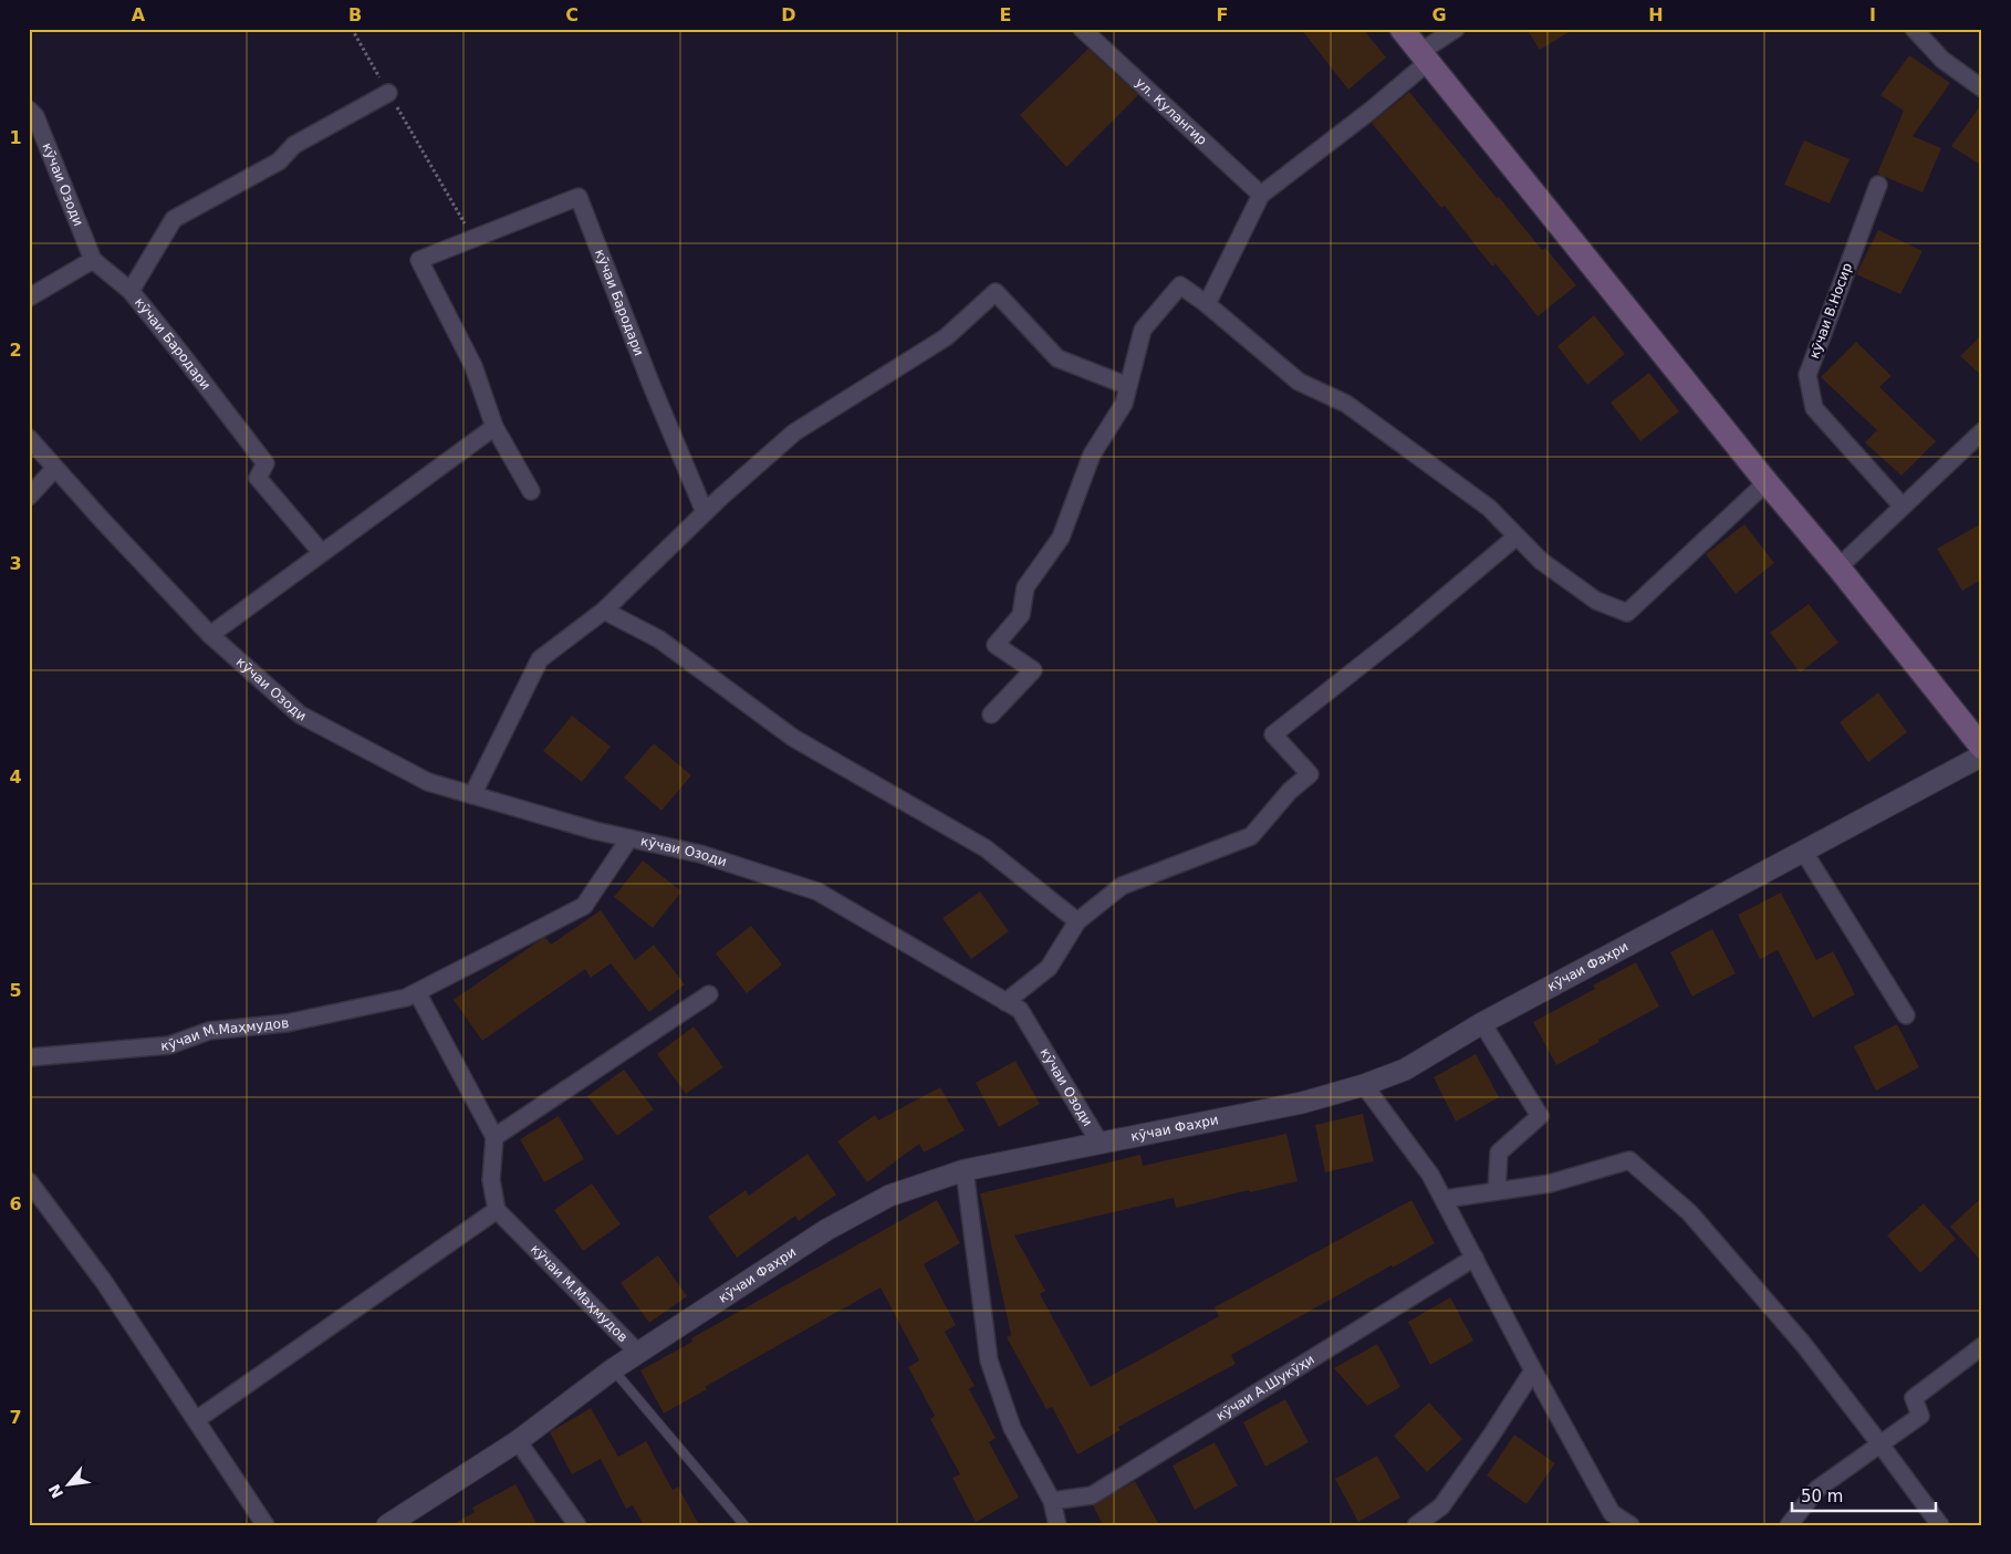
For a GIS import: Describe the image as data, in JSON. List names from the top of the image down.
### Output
{
  "streets": {
    "street": [
      "ул. Кулангир",
      "кӯчаи Озоди",
      "кӯчаи Бародари",
      "кӯчаи В.Носир",
      "кӯчаи Фахри",
      "кӯчаи М.Маҳмудов",
      "кӯчаи А.Шукӯҳи"
    ]
  },
  "crossings": [
    ["кӯчаи Озоди", "кӯчаи Бародари"],
    ["кӯчаи Озоди", "кӯчаи Фахри"],
    ["кӯчаи Озоди", "кӯчаи М.Маҳмудов"],
    ["кӯчаи Фахри", "кӯчаи М.Маҳмудов"]
  ],
  "scale_bar": "50 m",
  "north": "bottom left",
  "grid": {
    "columns": [
      "A",
      "B",
      "C",
      "D",
      "E",
      "F",
      "G",
      "H",
      "I"
    ],
    "rows": [
      "1",
      "2",
      "3",
      "4",
      "5",
      "6",
      "7"
    ]
  }
}
